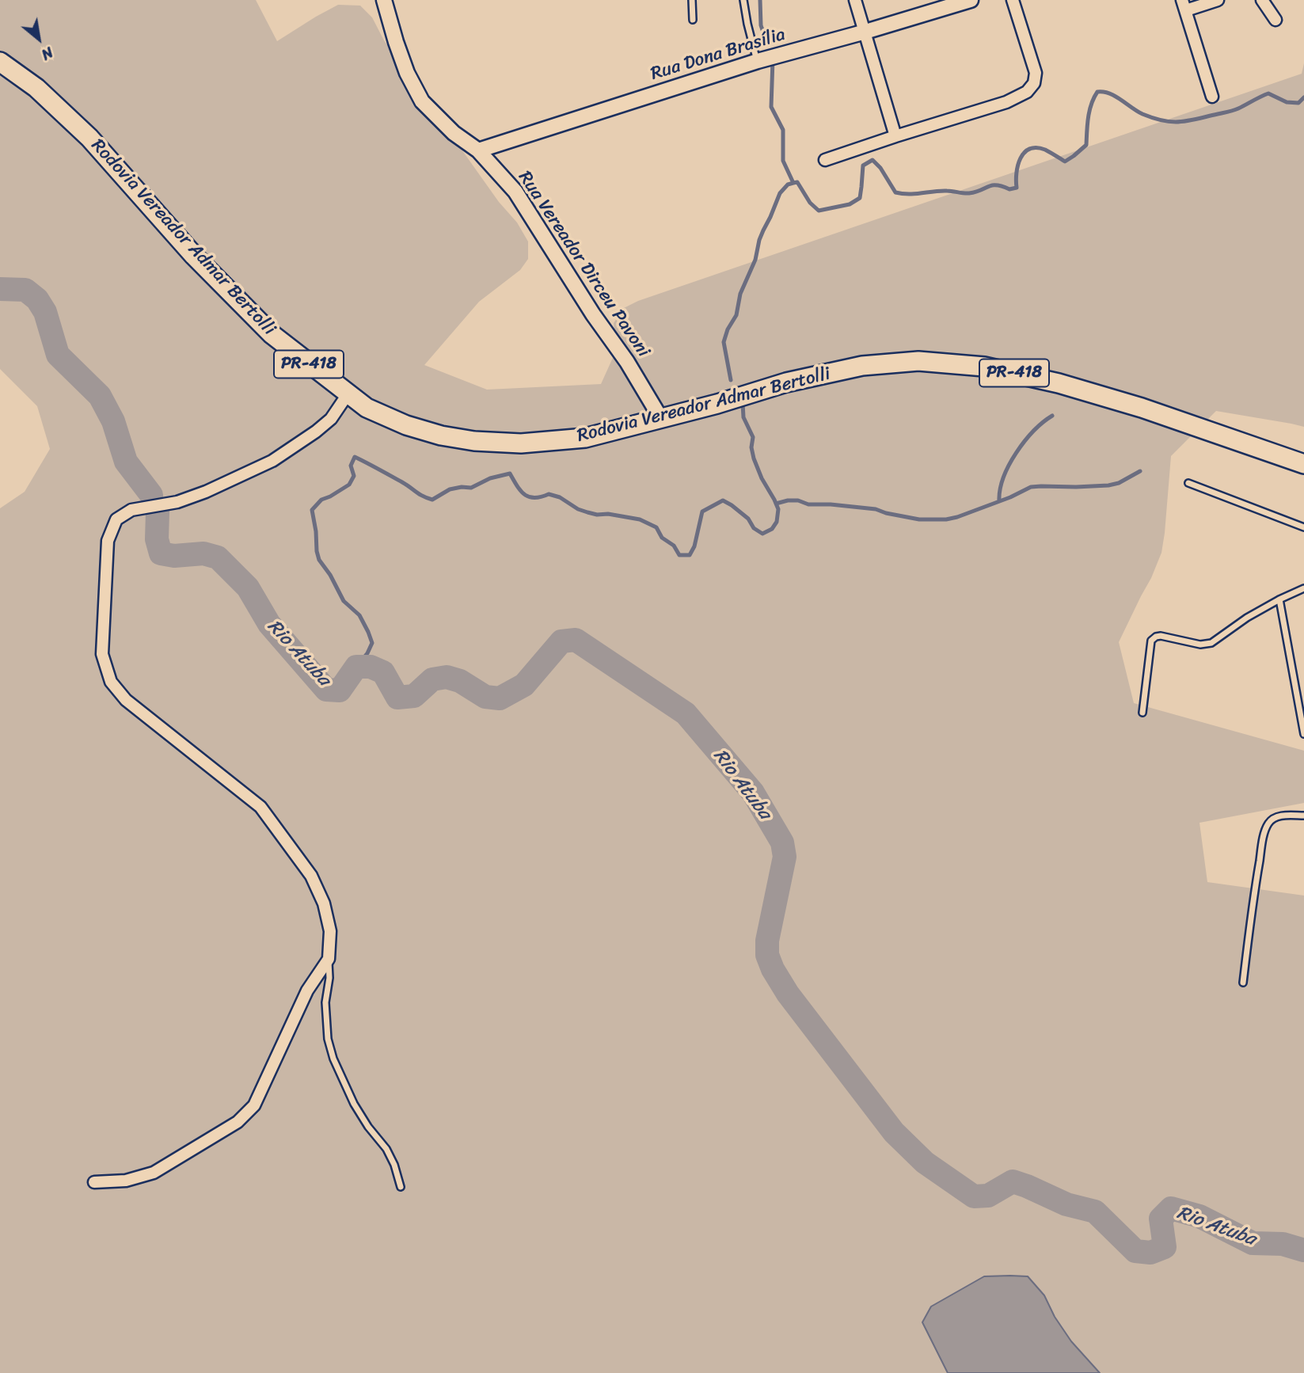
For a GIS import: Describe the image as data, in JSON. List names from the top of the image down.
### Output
{
  "streets": {
    "highway": ["Rodovia Vereador Admar Bertolli", "PR-418"],
    "street": ["Rua Dona Brasília", "Rua Vereador Dirceu Pavoni"]
  },
  "crossings": [
    ["Rua Dona Brasília", "Rua Vereador Dirceu Pavoni"],
    ["Rodovia Vereador Admar Bertolli", "Rua Vereador Dirceu Pavoni"]
  ],
  "water": ["Rio Atuba"],
  "north": "bottom right"
}
